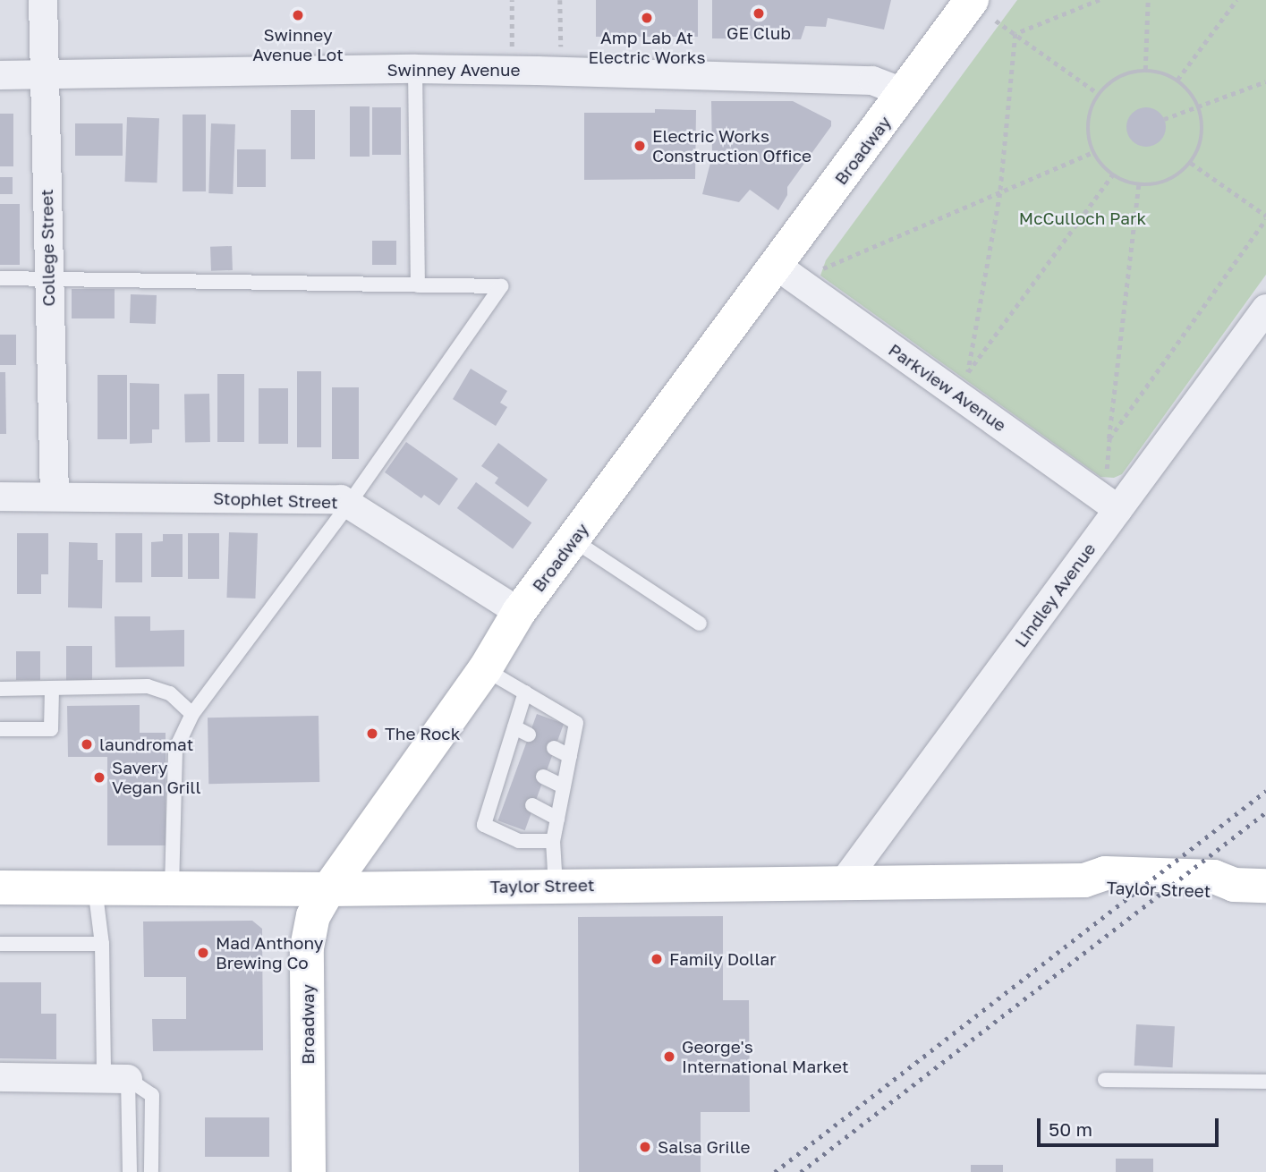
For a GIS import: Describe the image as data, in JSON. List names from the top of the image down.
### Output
{
  "streets": {
    "main road": ["Broadway", "Taylor Street"],
    "street": [
      "Swinney Avenue",
      "College Street",
      "Parkview Avenue",
      "Stophlet Street",
      "Lindley Avenue"
    ]
  },
  "crossings": [
    ["Swinney Avenue", "Broadway"],
    ["Swinney Avenue", "College Street"],
    ["Broadway", "Parkview Avenue"],
    ["Broadway", "Stophlet Street"],
    ["Broadway", "Taylor Street"],
    ["College Street", "Stophlet Street"],
    ["Parkview Avenue", "Lindley Avenue"],
    ["Lindley Avenue", "Taylor Street"]
  ],
  "parks": ["McCulloch Park"],
  "places": [
    "GE Club",
    "Swinney Avenue Lot",
    "Amp Lab At Electric Works",
    "Electric Works Construction Office",
    "The Rock",
    "laundromat",
    "Savery Vegan Grill",
    "Mad Anthony Brewing Co",
    "Family Dollar",
    "George's International Market",
    "Salsa Grille"
  ],
  "scale_bar": "50 m"
}
